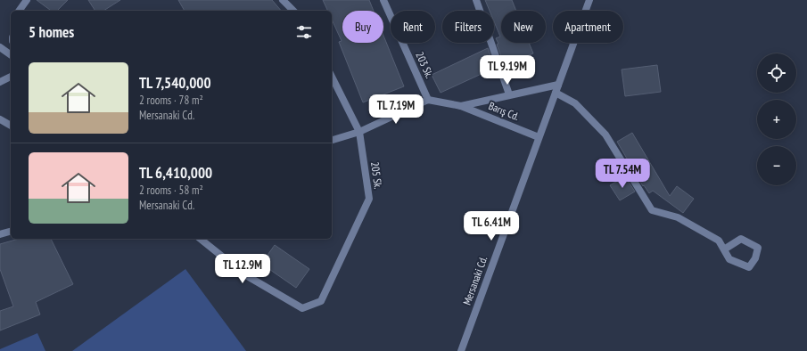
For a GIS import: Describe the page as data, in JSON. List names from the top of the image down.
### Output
{
  "streets": {
    "street": [
      "203 Sk.",
      "Barış Cd.",
      "205 Sk.",
      "Mersanaki Cd."
    ]
  },
  "crossings": [
    ["203 Sk.", "Barış Cd."],
    ["Barış Cd.", "Mersanaki Cd."]
  ],
  "page": {
    "chip": [
      "Buy",
      "Rent",
      "Filters",
      "New",
      "Apartment"
    ],
    "heading": "5 homes",
    "map_buttons": ["+", "−"],
    "list": [
      {
        "name": "TL 7,540,000",
        "note": "2 rooms · 78 m² · Mersanaki Cd."
      },
      {
        "name": "TL 6,410,000",
        "note": "2 rooms · 58 m² · Mersanaki Cd."
      }
    ],
    "price": [
      "TL 9.19M",
      "TL 7.19M",
      "TL 7.54M",
      "TL 6.41M",
      "TL 12.9M"
    ]
  }
}
